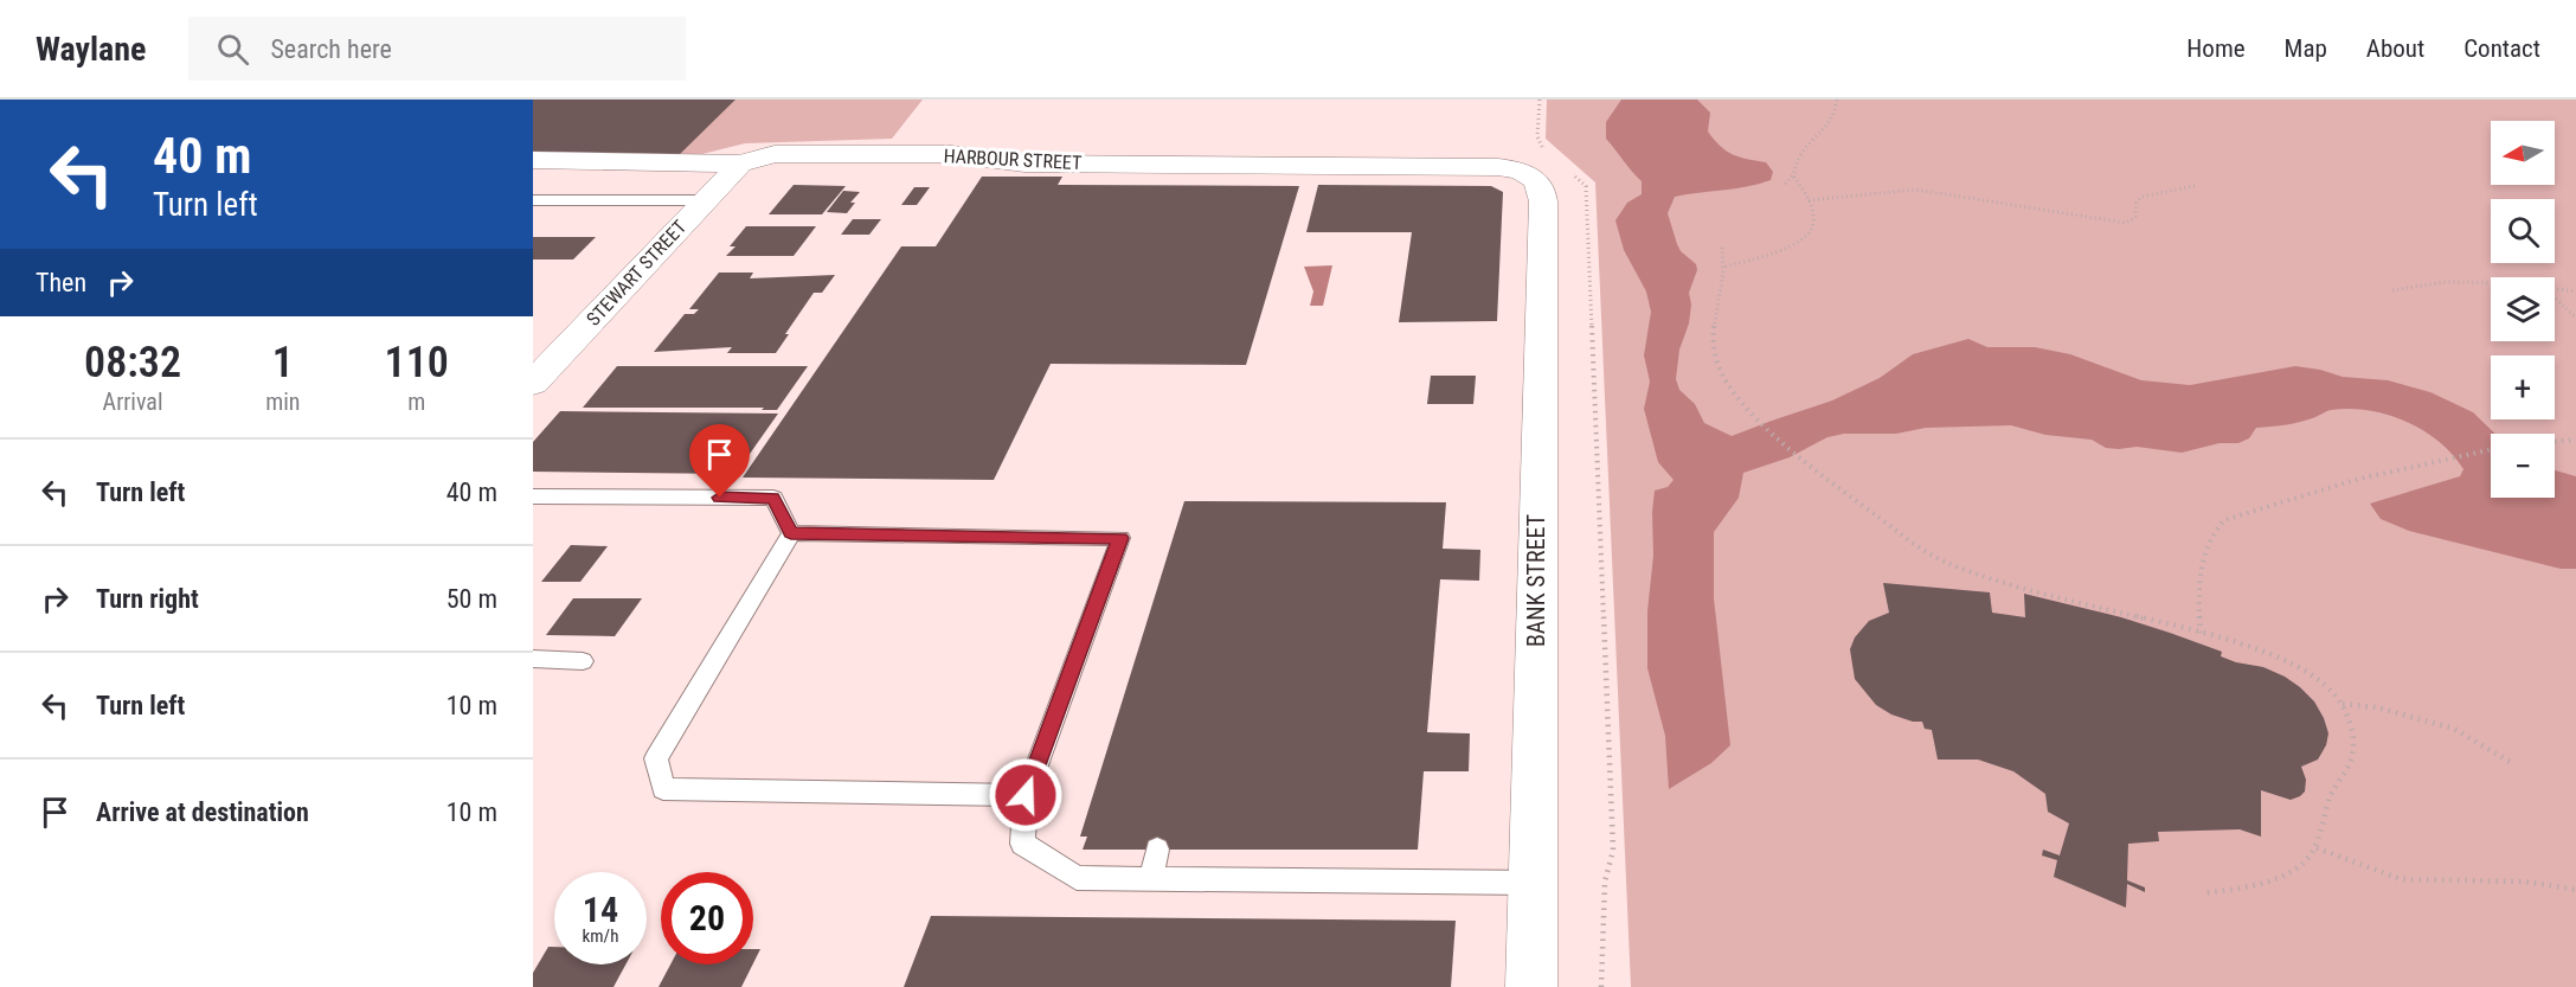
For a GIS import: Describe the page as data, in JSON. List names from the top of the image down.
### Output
{
  "streets": {
    "street": ["HARBOUR STREET", "STEWART STREET", "BANK STREET"]
  },
  "crossings": [
    ["HARBOUR STREET", "STEWART STREET"],
    ["HARBOUR STREET", "BANK STREET"]
  ],
  "north": "left",
  "page": {
    "header": "Waylane",
    "search": "Search here",
    "nav": [
      "Home",
      "Map",
      "About",
      "Contact"
    ],
    "turn": ["40 m", "Turn left"],
    "map_buttons": ["+", "−"],
    "then": "Then",
    "eta": [
      "08:32",
      "Arrival",
      "1",
      "min",
      "110",
      "m"
    ],
    "list": [
      {
        "name": "Turn left",
        "value": "40 m"
      },
      {
        "name": "Turn right",
        "value": "50 m"
      },
      {
        "name": "Turn left",
        "value": "10 m"
      },
      {
        "name": "Arrive at destination",
        "value": "10 m"
      }
    ],
    "speed": "14 km/h",
    "limit": "20"
  }
}
